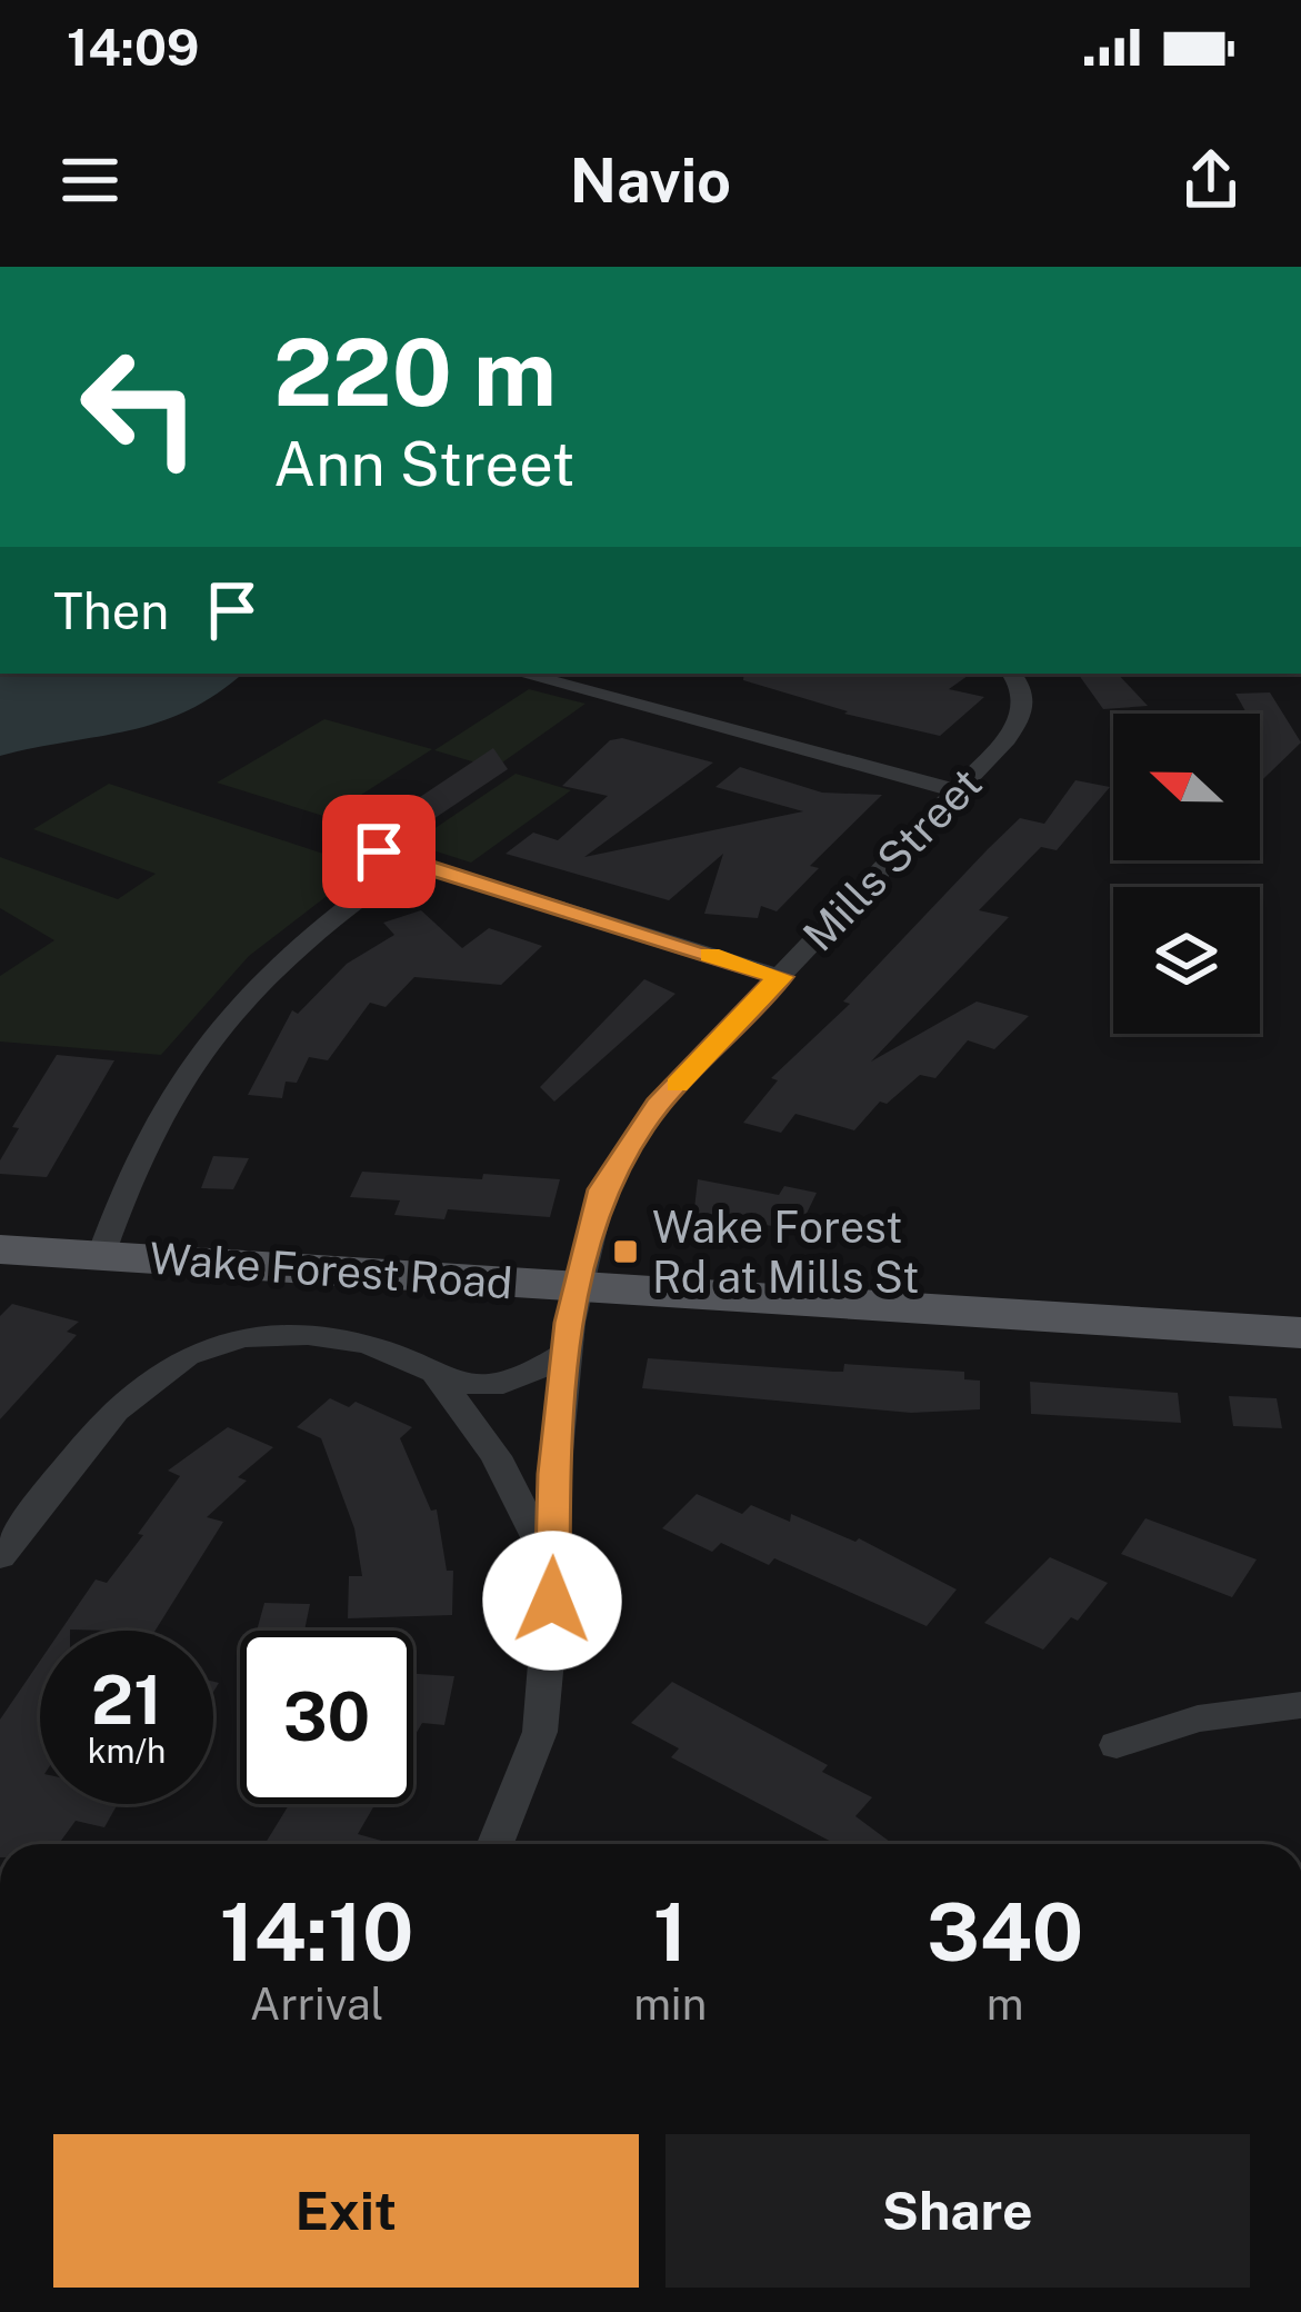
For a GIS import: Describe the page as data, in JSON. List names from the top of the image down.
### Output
{
  "streets": {
    "main road": ["Wake Forest Road"],
    "street": ["Mills Street"]
  },
  "crossings": [
    ["Mills Street", "Wake Forest Road"]
  ],
  "places": {
    "transit": ["Wake Forest Rd at Mills St"]
  },
  "north": "left",
  "page": {
    "status": "14:09",
    "header": "Navio",
    "turn": ["220 m", "Ann Street"],
    "then": "Then",
    "speed": "21 km/h",
    "limit": "30",
    "eta": [
      "14:10",
      "Arrival",
      "1",
      "min",
      "340",
      "m"
    ],
    "buttons": ["Exit", "Share"]
  }
}
